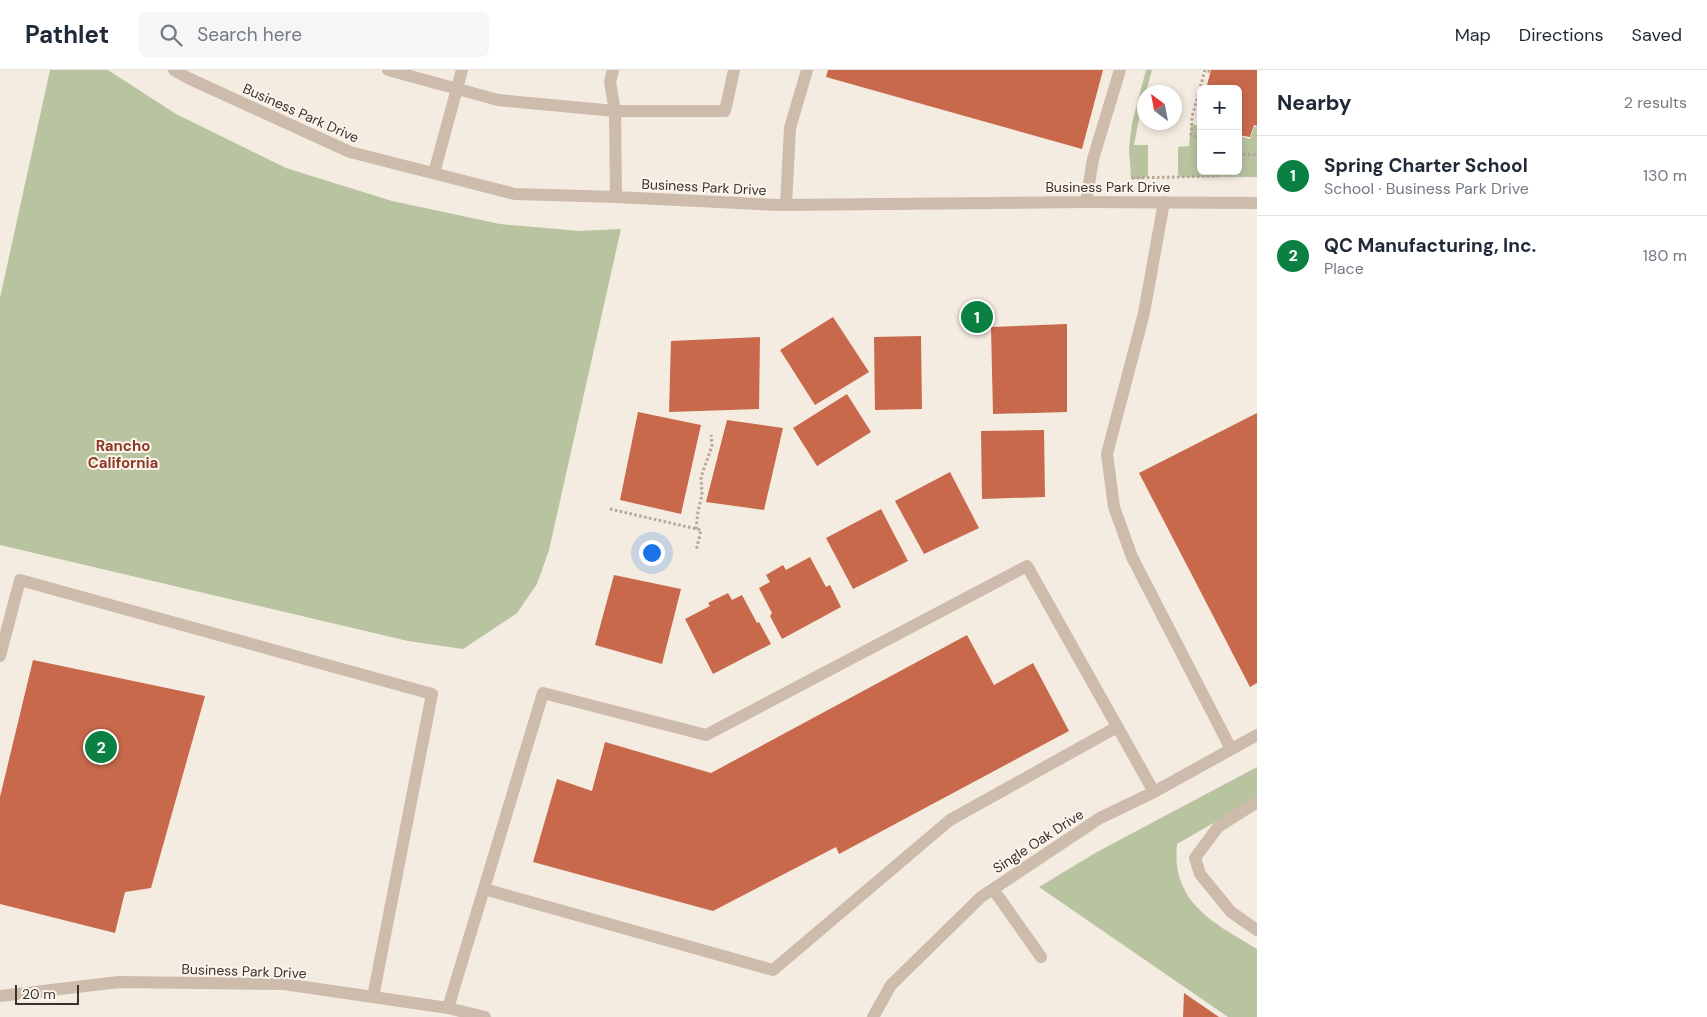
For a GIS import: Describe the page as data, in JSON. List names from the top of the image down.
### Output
{
  "streets": {
    "street": ["Business Park Drive", "Single Oak Drive"]
  },
  "districts": ["Rancho California"],
  "scale_bar": "20 m",
  "north": "top left",
  "page": {
    "header": "Pathlet",
    "search": "Search here",
    "nav": ["Map", "Directions", "Saved"],
    "heading": ["Nearby", "2 results"],
    "map_buttons": ["+", "−"],
    "list": [
      {
        "mark": "1",
        "name": "Spring Charter School",
        "note": "School · Business Park Drive",
        "value": "130 m"
      },
      {
        "mark": "2",
        "name": "QC Manufacturing, Inc.",
        "note": "Place",
        "value": "180 m"
      }
    ],
    "pins": ["1", "2"],
    "scale": "20 m"
  }
}
